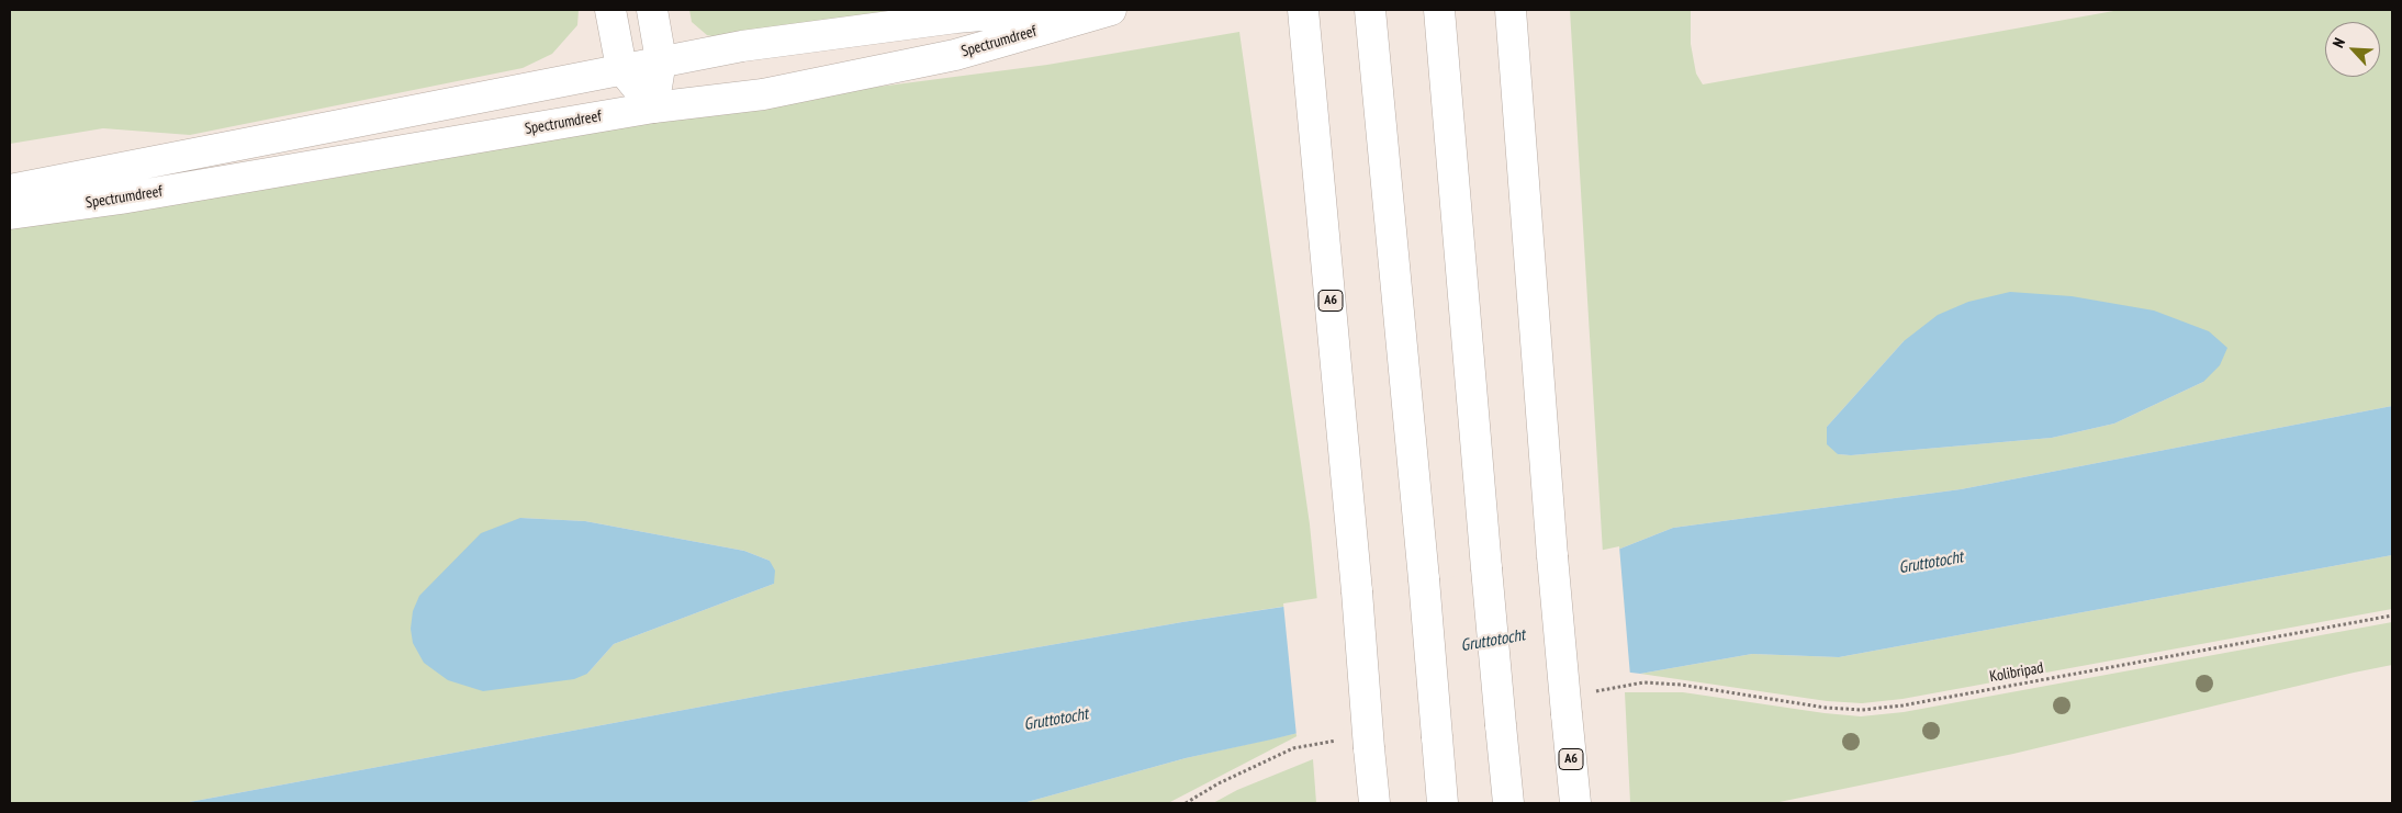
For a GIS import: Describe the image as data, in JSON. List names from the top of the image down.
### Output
{
  "streets": {
    "main road": ["Spectrumdreef", "A6"],
    "path": ["Kolibripad"]
  },
  "water": ["Gruttotocht"],
  "north": "top left"
}
